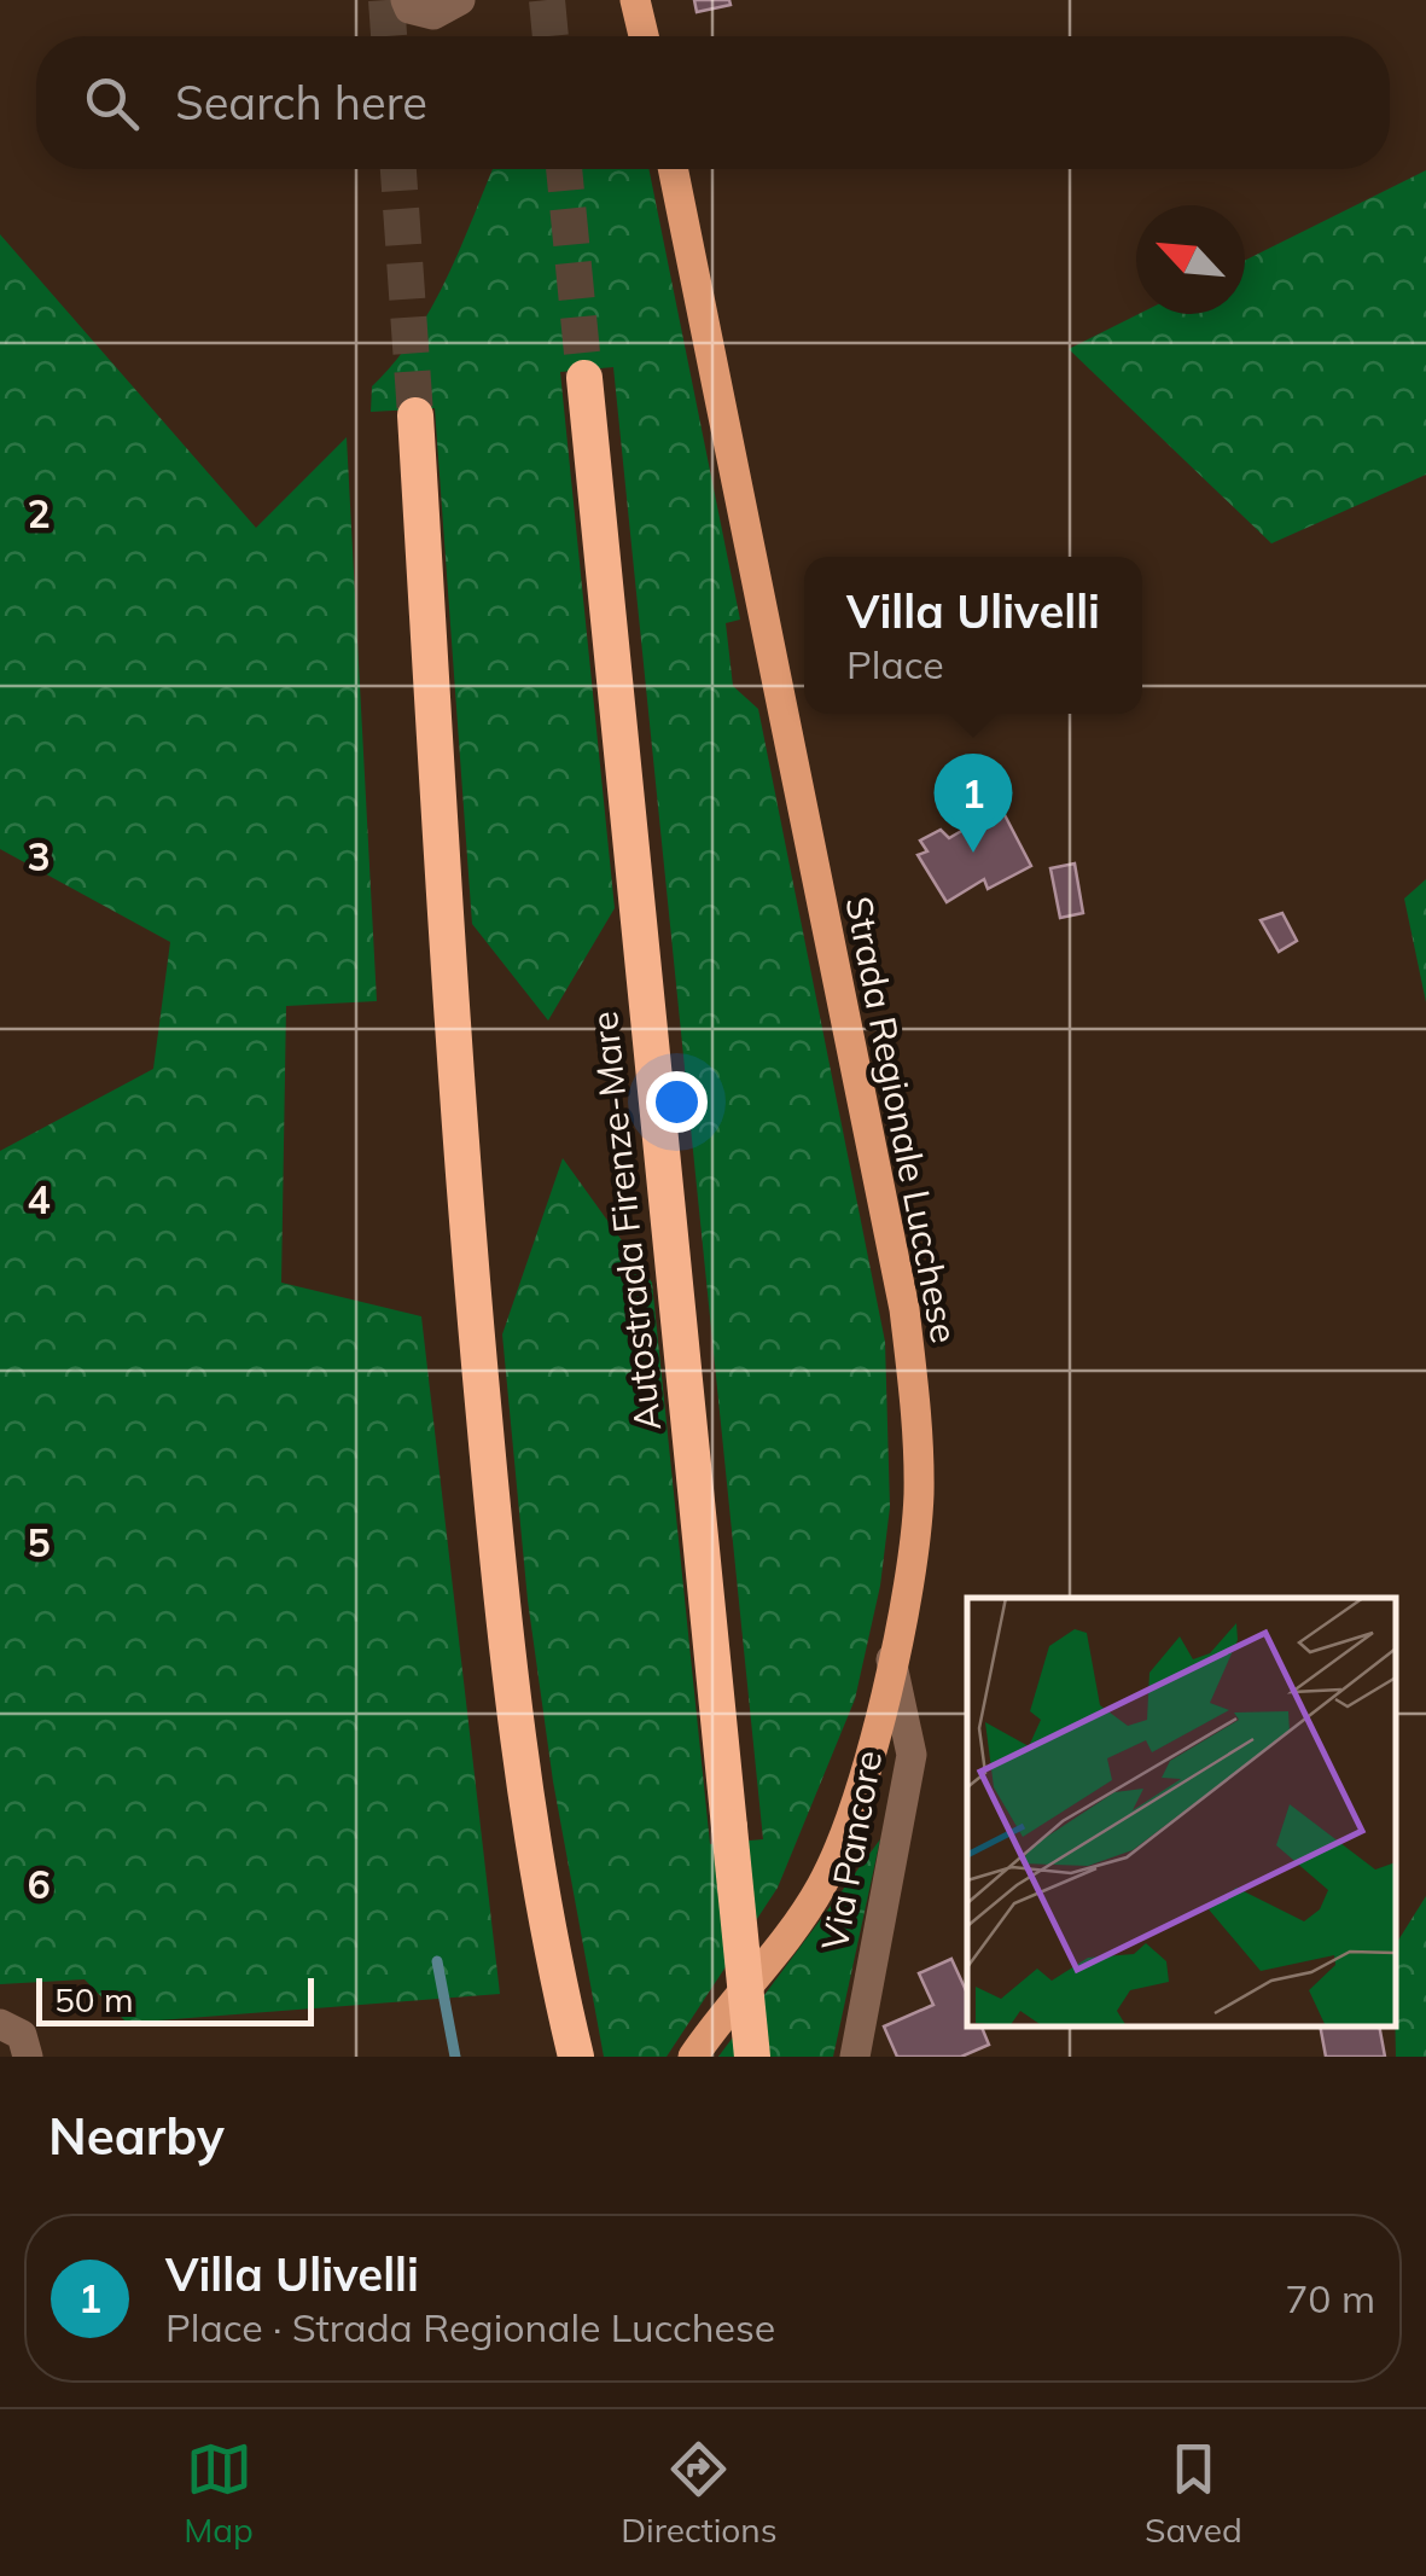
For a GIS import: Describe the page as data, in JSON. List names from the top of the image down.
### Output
{
  "streets": {
    "highway": ["Autostrada Firenze-Mare"],
    "main road": ["Strada Regionale Lucchese"],
    "street": ["Via Pancore"]
  },
  "crossings": [
    ["Strada Regionale Lucchese", "Via Pancore"]
  ],
  "scale_bar": "50 m",
  "north": "top left",
  "page": {
    "search": "Search here",
    "popup": ["Villa Ulivelli", "Place"],
    "pins": "1",
    "scale": "50 m",
    "heading": "Nearby",
    "list": [
      {
        "mark": "1",
        "name": "Villa Ulivelli",
        "note": "Place · Strada Regionale Lucchese",
        "value": "70 m"
      }
    ],
    "nav": ["Map", "Directions", "Saved"]
  },
  "grid": {
    "rows": [
      "2",
      "3",
      "4",
      "5",
      "6"
    ]
  }
}
